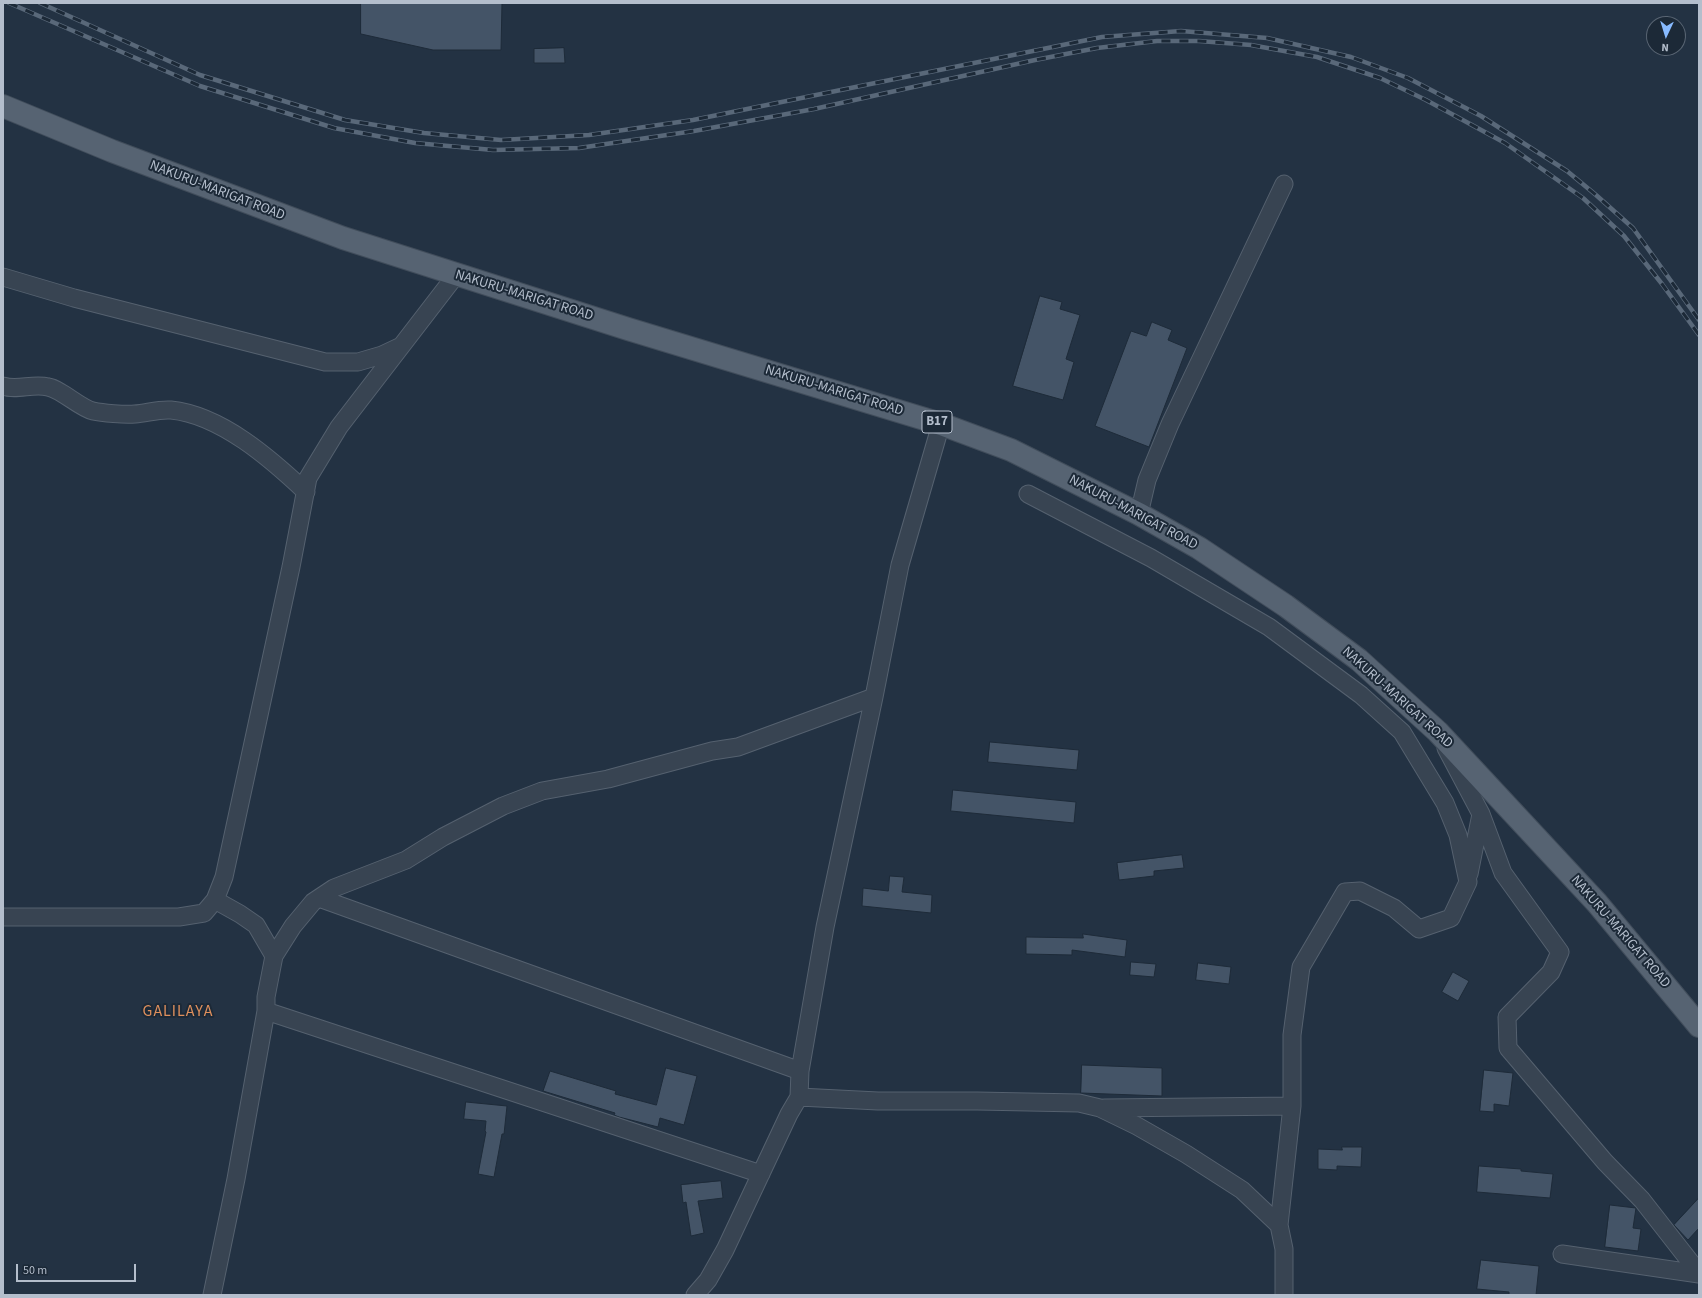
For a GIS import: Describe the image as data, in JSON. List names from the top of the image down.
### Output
{
  "streets": {
    "main road": ["NAKURU-MARIGAT ROAD", "B17"]
  },
  "districts": ["GALILAYA"],
  "scale_bar": "50 m",
  "north": "bottom"
}
